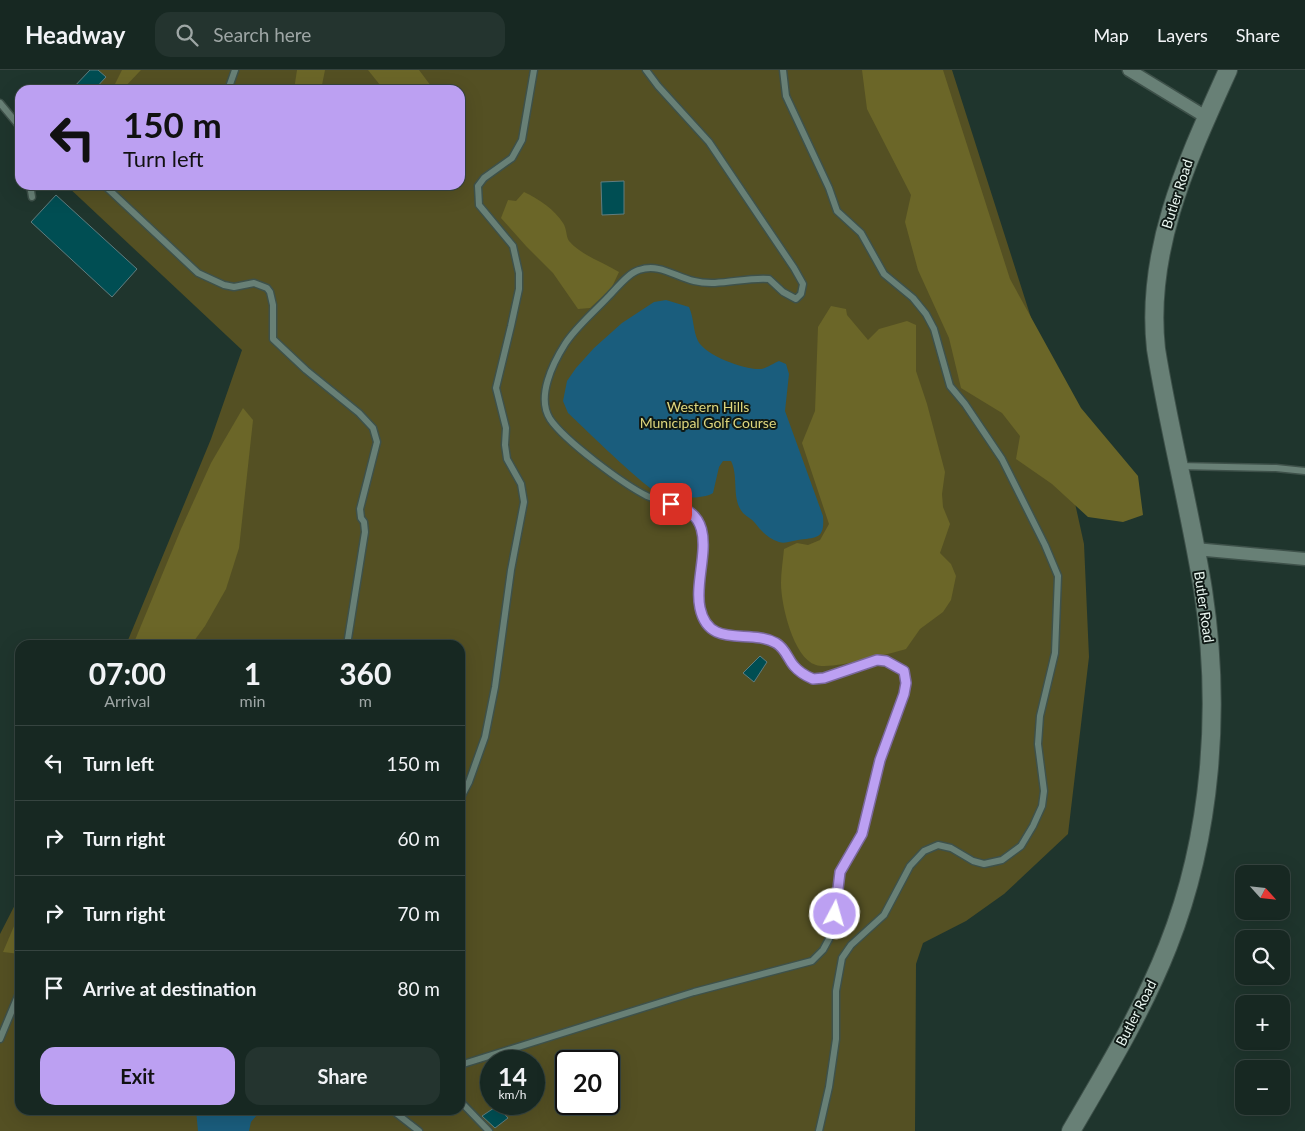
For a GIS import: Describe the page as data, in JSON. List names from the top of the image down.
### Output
{
  "streets": {
    "main road": ["Butler Road"]
  },
  "parks": ["Western Hills Municipal Golf Course"],
  "north": "bottom right",
  "page": {
    "header": "Headway",
    "search": "Search here",
    "nav": ["Map", "Layers", "Share"],
    "turn": ["150 m", "Turn left"],
    "eta": [
      "07:00",
      "Arrival",
      "1",
      "min",
      "360",
      "m"
    ],
    "list": [
      {
        "name": "Turn left",
        "value": "150 m"
      },
      {
        "name": "Turn right",
        "value": "60 m"
      },
      {
        "name": "Turn right",
        "value": "70 m"
      },
      {
        "name": "Arrive at destination",
        "value": "80 m"
      }
    ],
    "map_buttons": ["+", "−"],
    "buttons": ["Exit", "Share"],
    "speed": "14 km/h",
    "limit": "20"
  }
}
